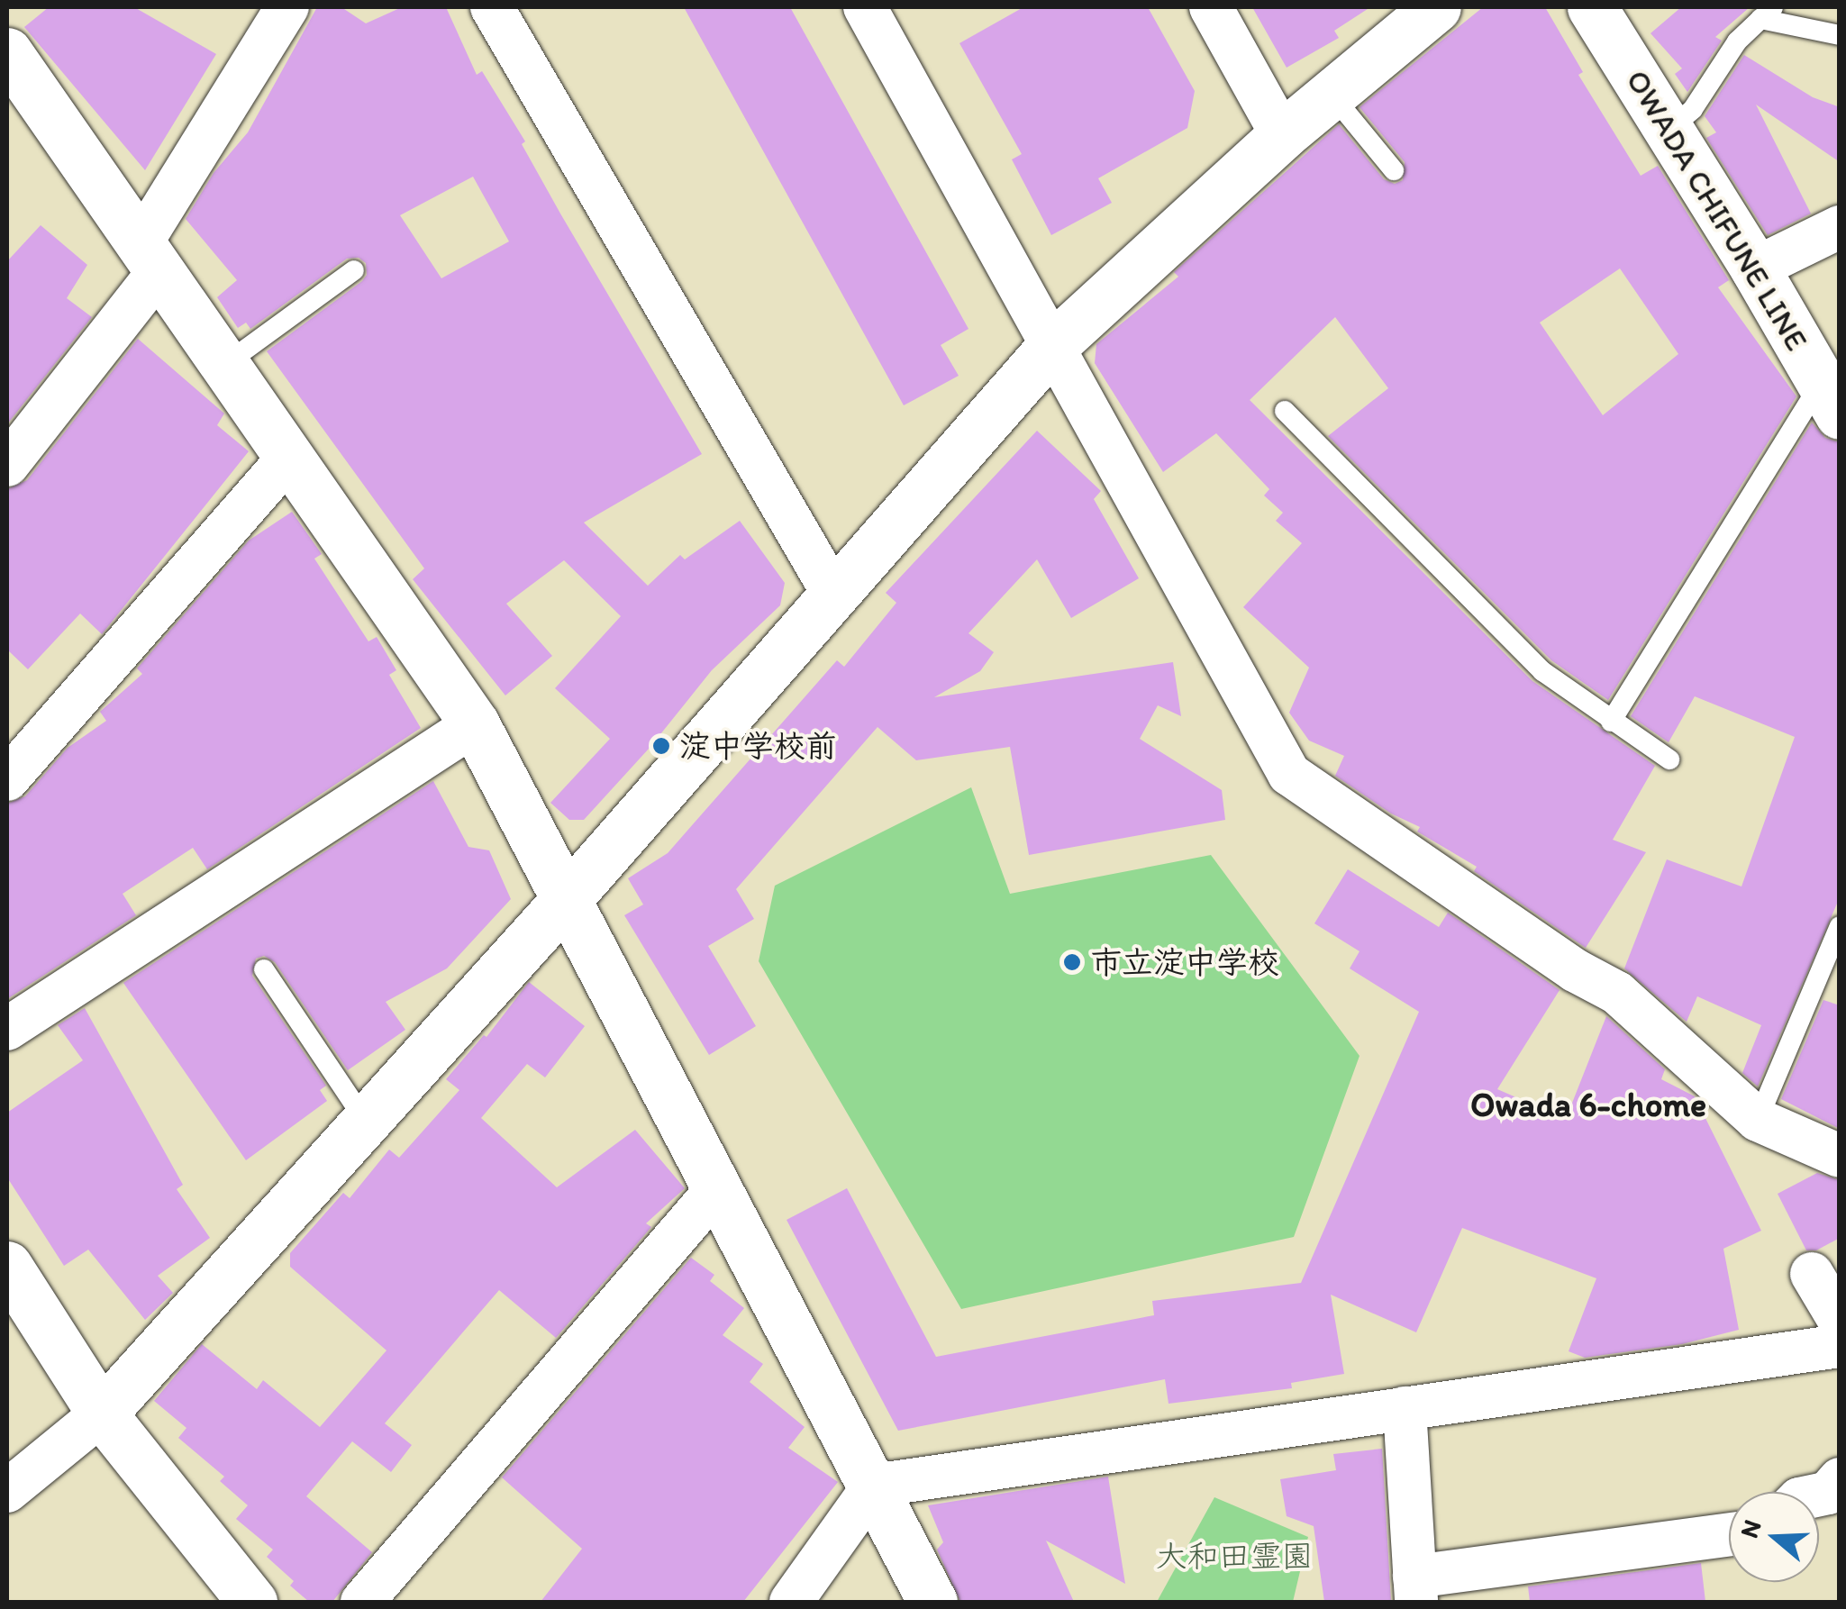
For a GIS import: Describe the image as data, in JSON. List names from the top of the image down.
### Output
{
  "streets": {
    "street": ["OWADA CHIFUNE LINE"]
  },
  "districts": ["Owada 6-chome"],
  "parks": ["大和田霊園"],
  "places": ["淀中学校前", "市立淀中学校"],
  "north": "left"
}
